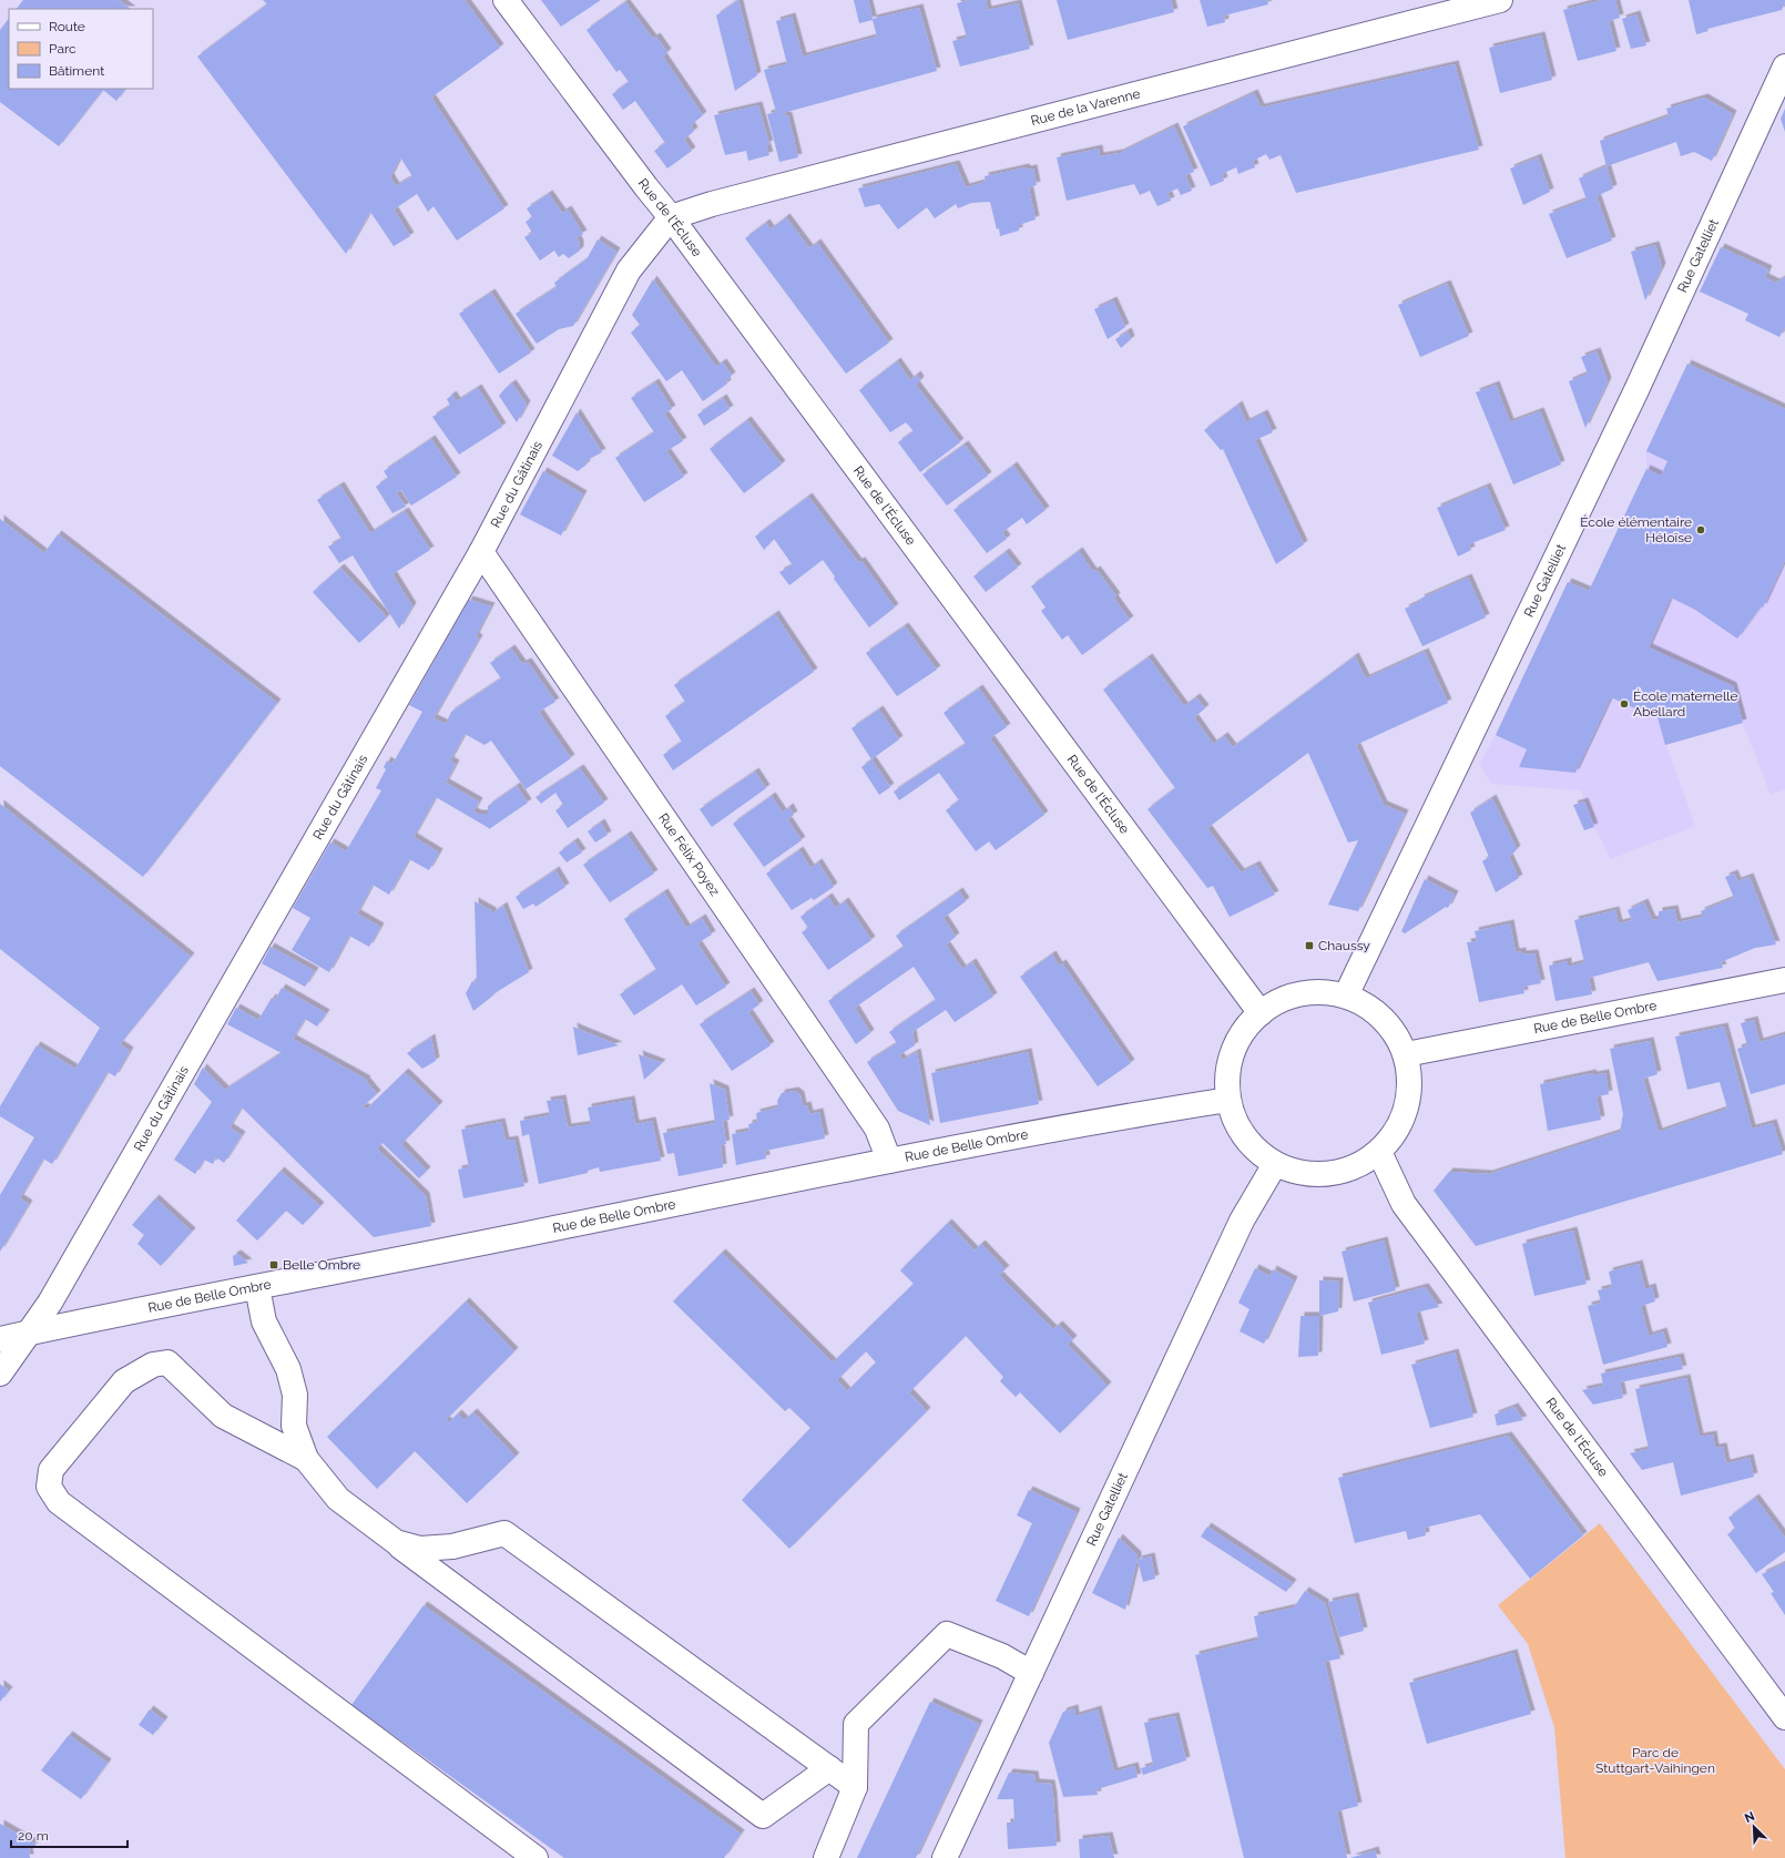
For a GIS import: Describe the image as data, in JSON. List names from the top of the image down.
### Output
{
  "streets": {
    "street": [
      "Rue de la Varenne",
      "Rue de l'Écluse",
      "Rue Gatelliet",
      "Rue du Gâtinais",
      "Rue Félix Poyez",
      "Rue de Belle Ombre"
    ]
  },
  "crossings": [
    ["Rue de la Varenne", "Rue de l'Écluse"],
    ["Rue de la Varenne", "Rue du Gâtinais"],
    ["Rue de l'Écluse", "Rue du Gâtinais"],
    ["Rue du Gâtinais", "Rue Félix Poyez"],
    ["Rue du Gâtinais", "Rue de Belle Ombre"],
    ["Rue Félix Poyez", "Rue de Belle Ombre"]
  ],
  "parks": ["Parc de Stuttgart-Vaihingen"],
  "places": {
    "other": ["École élémentaire Héloïse", "École maternelle Abellard"],
    "transit": ["Chaussy", "Belle Ombre"]
  },
  "legend": ["Route", "Parc", "Bâtiment"],
  "scale_bar": "20 m",
  "north": "top left"
}
